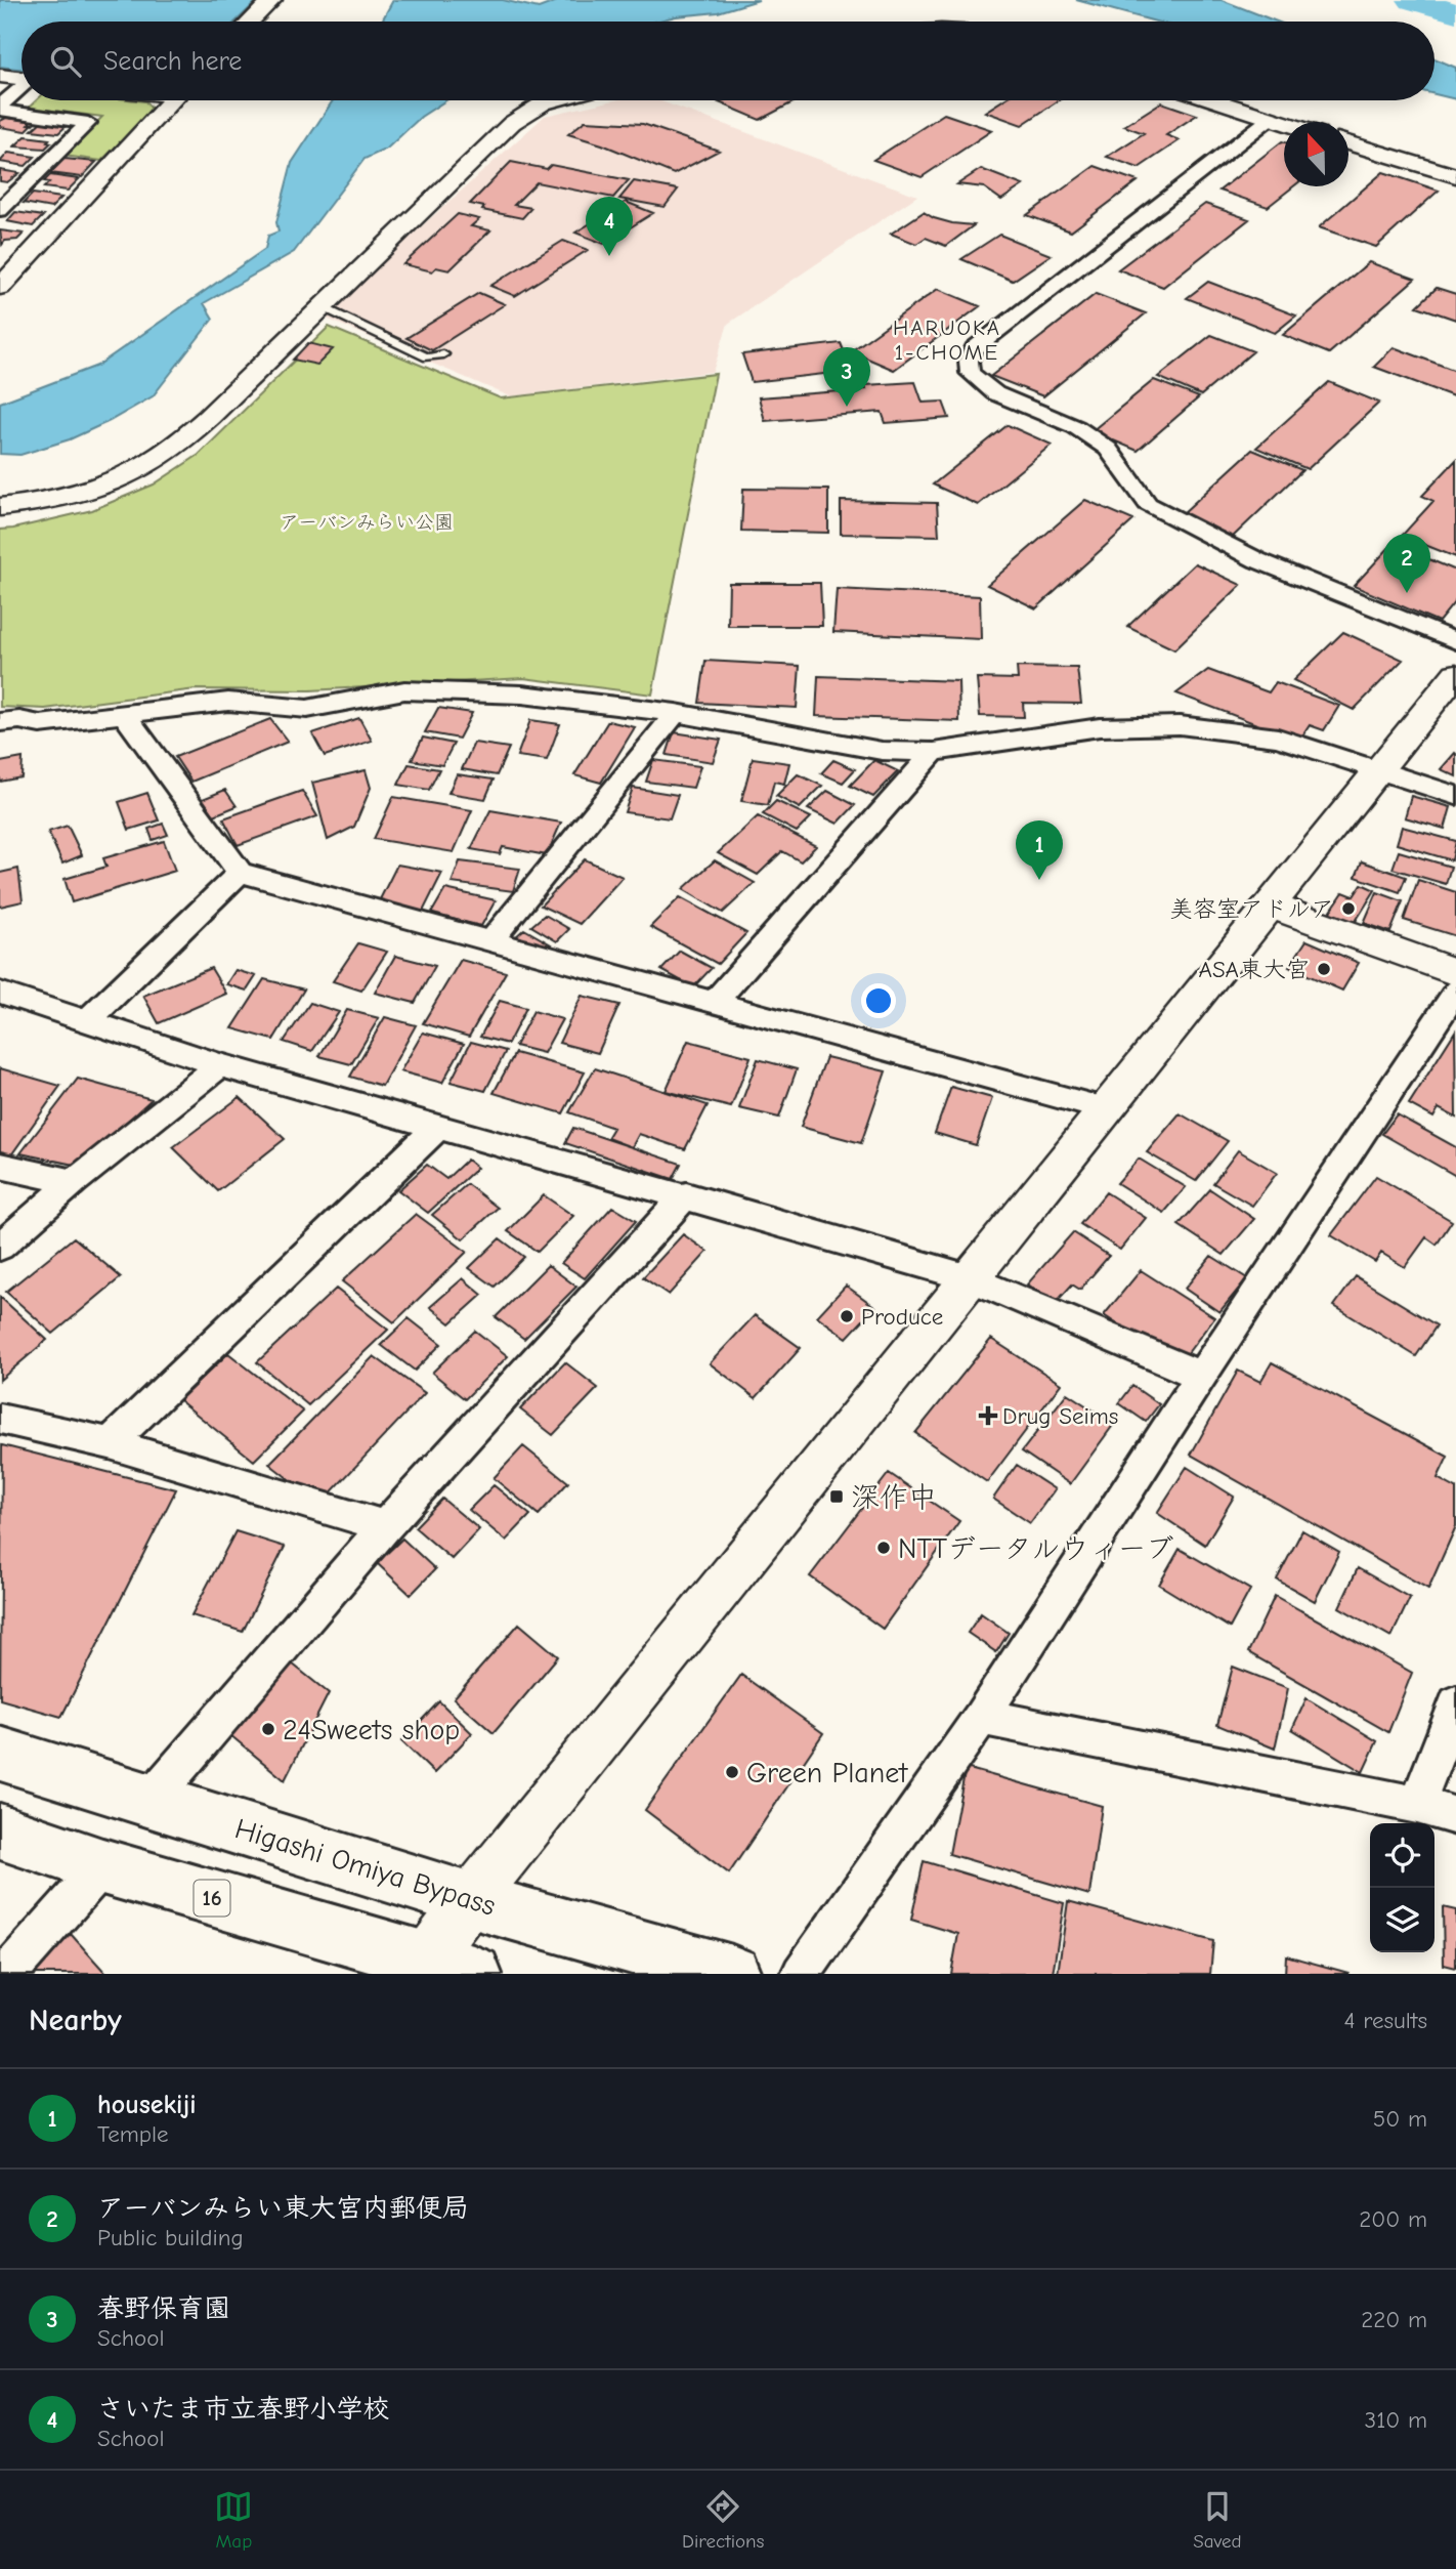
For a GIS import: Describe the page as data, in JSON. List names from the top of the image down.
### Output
{
  "streets": {
    "highway": ["Higashi Omiya Bypass", "16"]
  },
  "districts": ["HARUOKA 1-CHOME"],
  "parks": ["アーバンみらい公園"],
  "places": {
    "other": [
      "美容室アドルア",
      "ASA東大宮",
      "Produce",
      "NTTデータルウィーブ",
      "24Sweets shop",
      "Green Planet"
    ],
    "health": ["Drug Seims"],
    "transit": ["深作中"]
  },
  "north": "top",
  "page": {
    "search": "Search here",
    "pins": [
      "4",
      "3",
      "2",
      "1"
    ],
    "heading": ["Nearby", "4 results"],
    "list": [
      {
        "mark": "1",
        "name": "housekiji",
        "note": "Temple",
        "value": "50 m"
      },
      {
        "mark": "2",
        "name": "アーバンみらい東大宮内郵便局",
        "note": "Public building",
        "value": "200 m"
      },
      {
        "mark": "3",
        "name": "春野保育園",
        "note": "School",
        "value": "220 m"
      },
      {
        "mark": "4",
        "name": "さいたま市立春野小学校",
        "note": "School",
        "value": "310 m"
      }
    ],
    "nav": ["Map", "Directions", "Saved"]
  }
}
